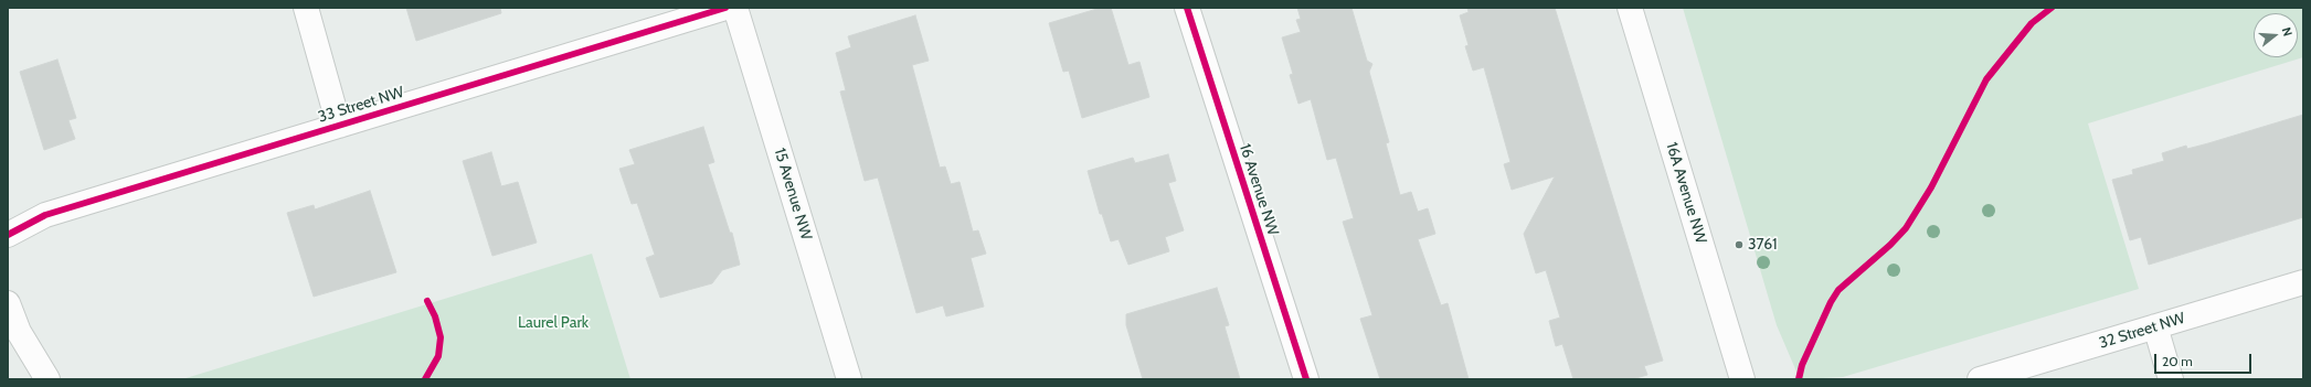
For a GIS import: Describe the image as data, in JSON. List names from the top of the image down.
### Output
{
  "streets": {
    "street": [
      "33 Street NW",
      "16 Avenue NW",
      "16A Avenue NW",
      "15 Avenue NW",
      "32 Street NW"
    ]
  },
  "parks": ["Laurel Park"],
  "places": ["3761"],
  "scale_bar": "20 m",
  "north": "right"
}
